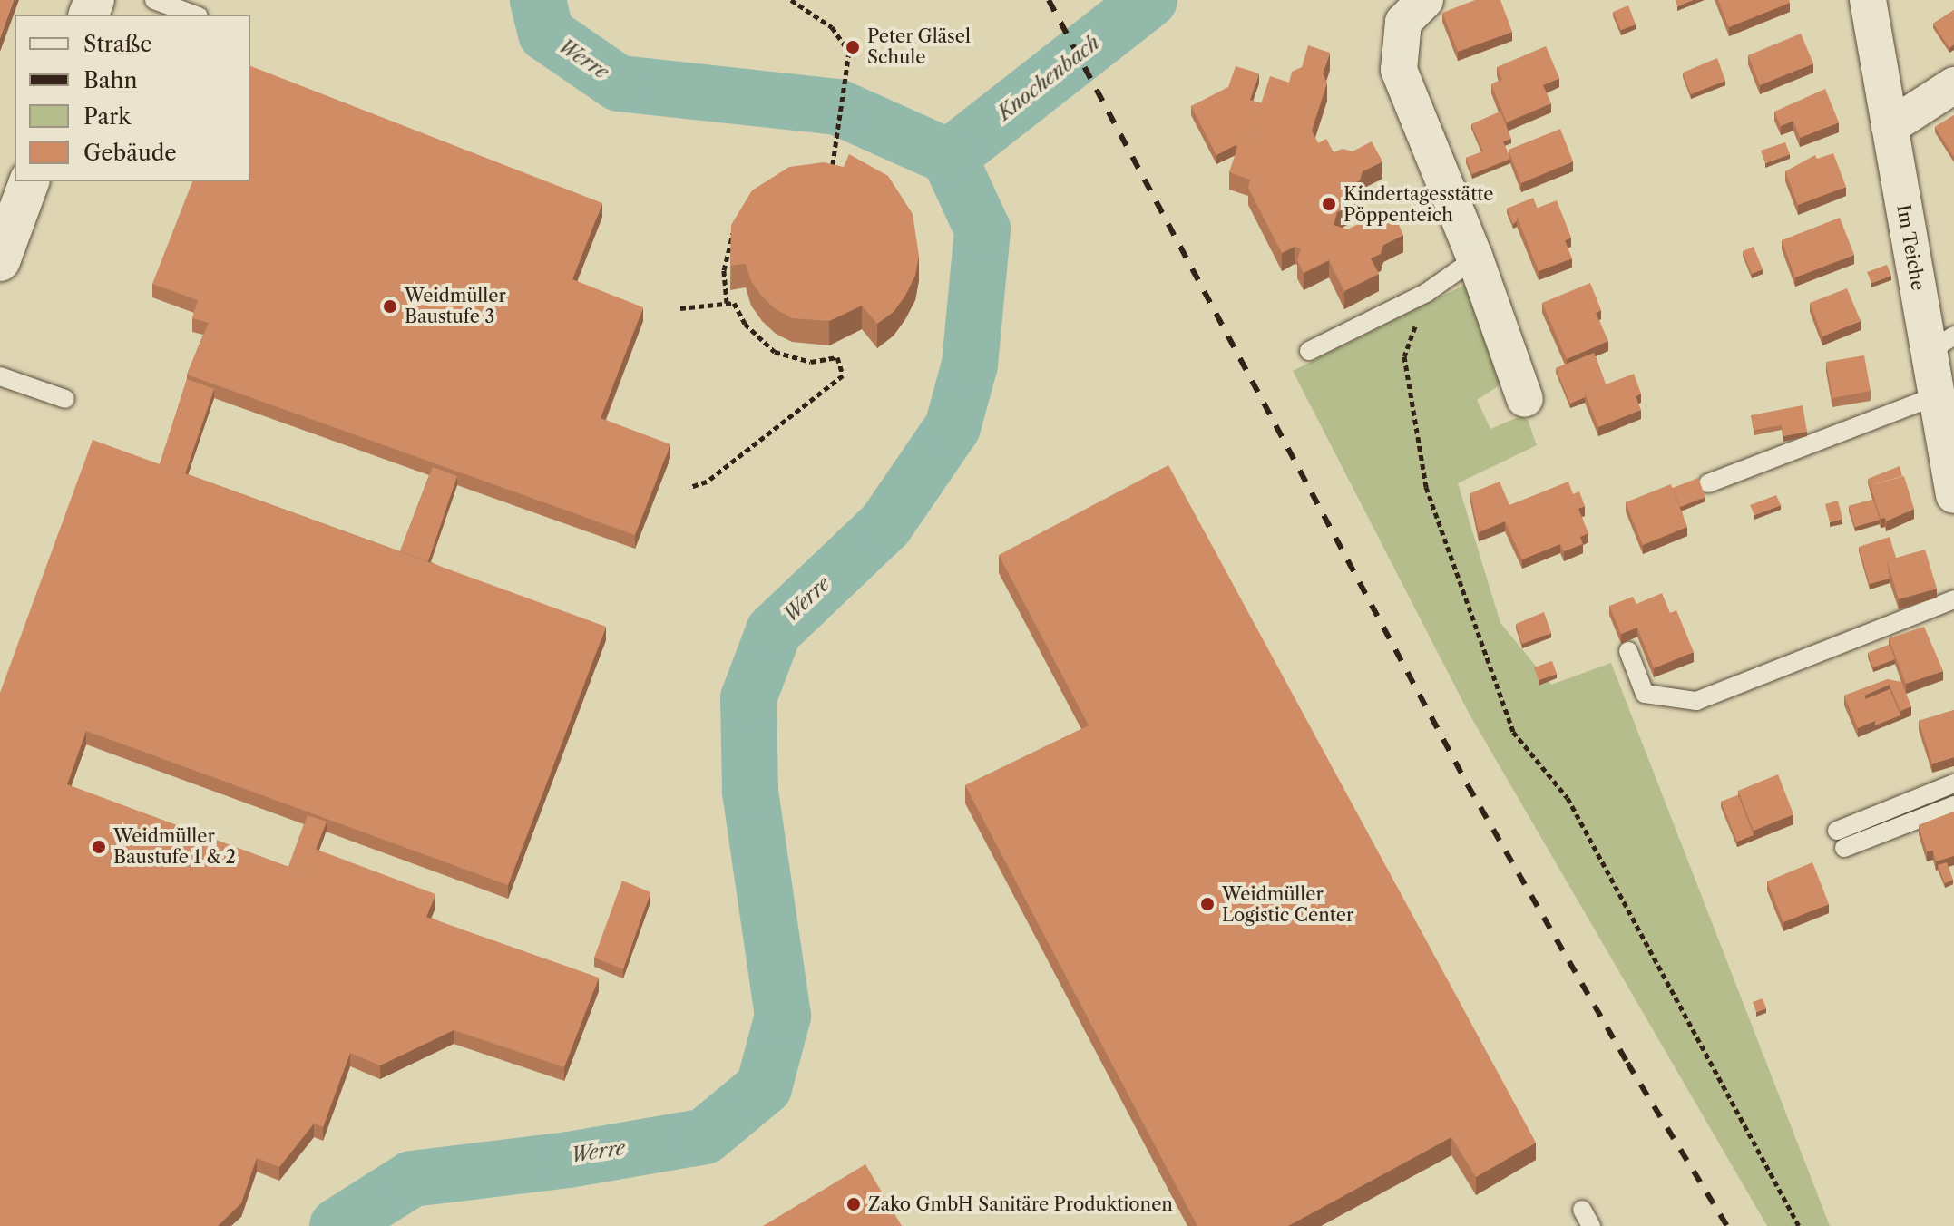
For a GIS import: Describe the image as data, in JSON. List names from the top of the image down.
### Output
{
  "streets": {
    "street": ["Im Teiche"]
  },
  "water": ["Werre", "Knochenbach"],
  "places": [
    "Peter Gläsel Schule",
    "Kindertagesstätte Pöppenteich",
    "Weidmüller Baustufe 3",
    "Weidmüller Baustufe 1 & 2",
    "Weidmüller Logistic Center",
    "Zako GmbH Sanitäre Produktionen"
  ],
  "legend": [
    "Straße",
    "Bahn",
    "Park",
    "Gebäude"
  ]
}
